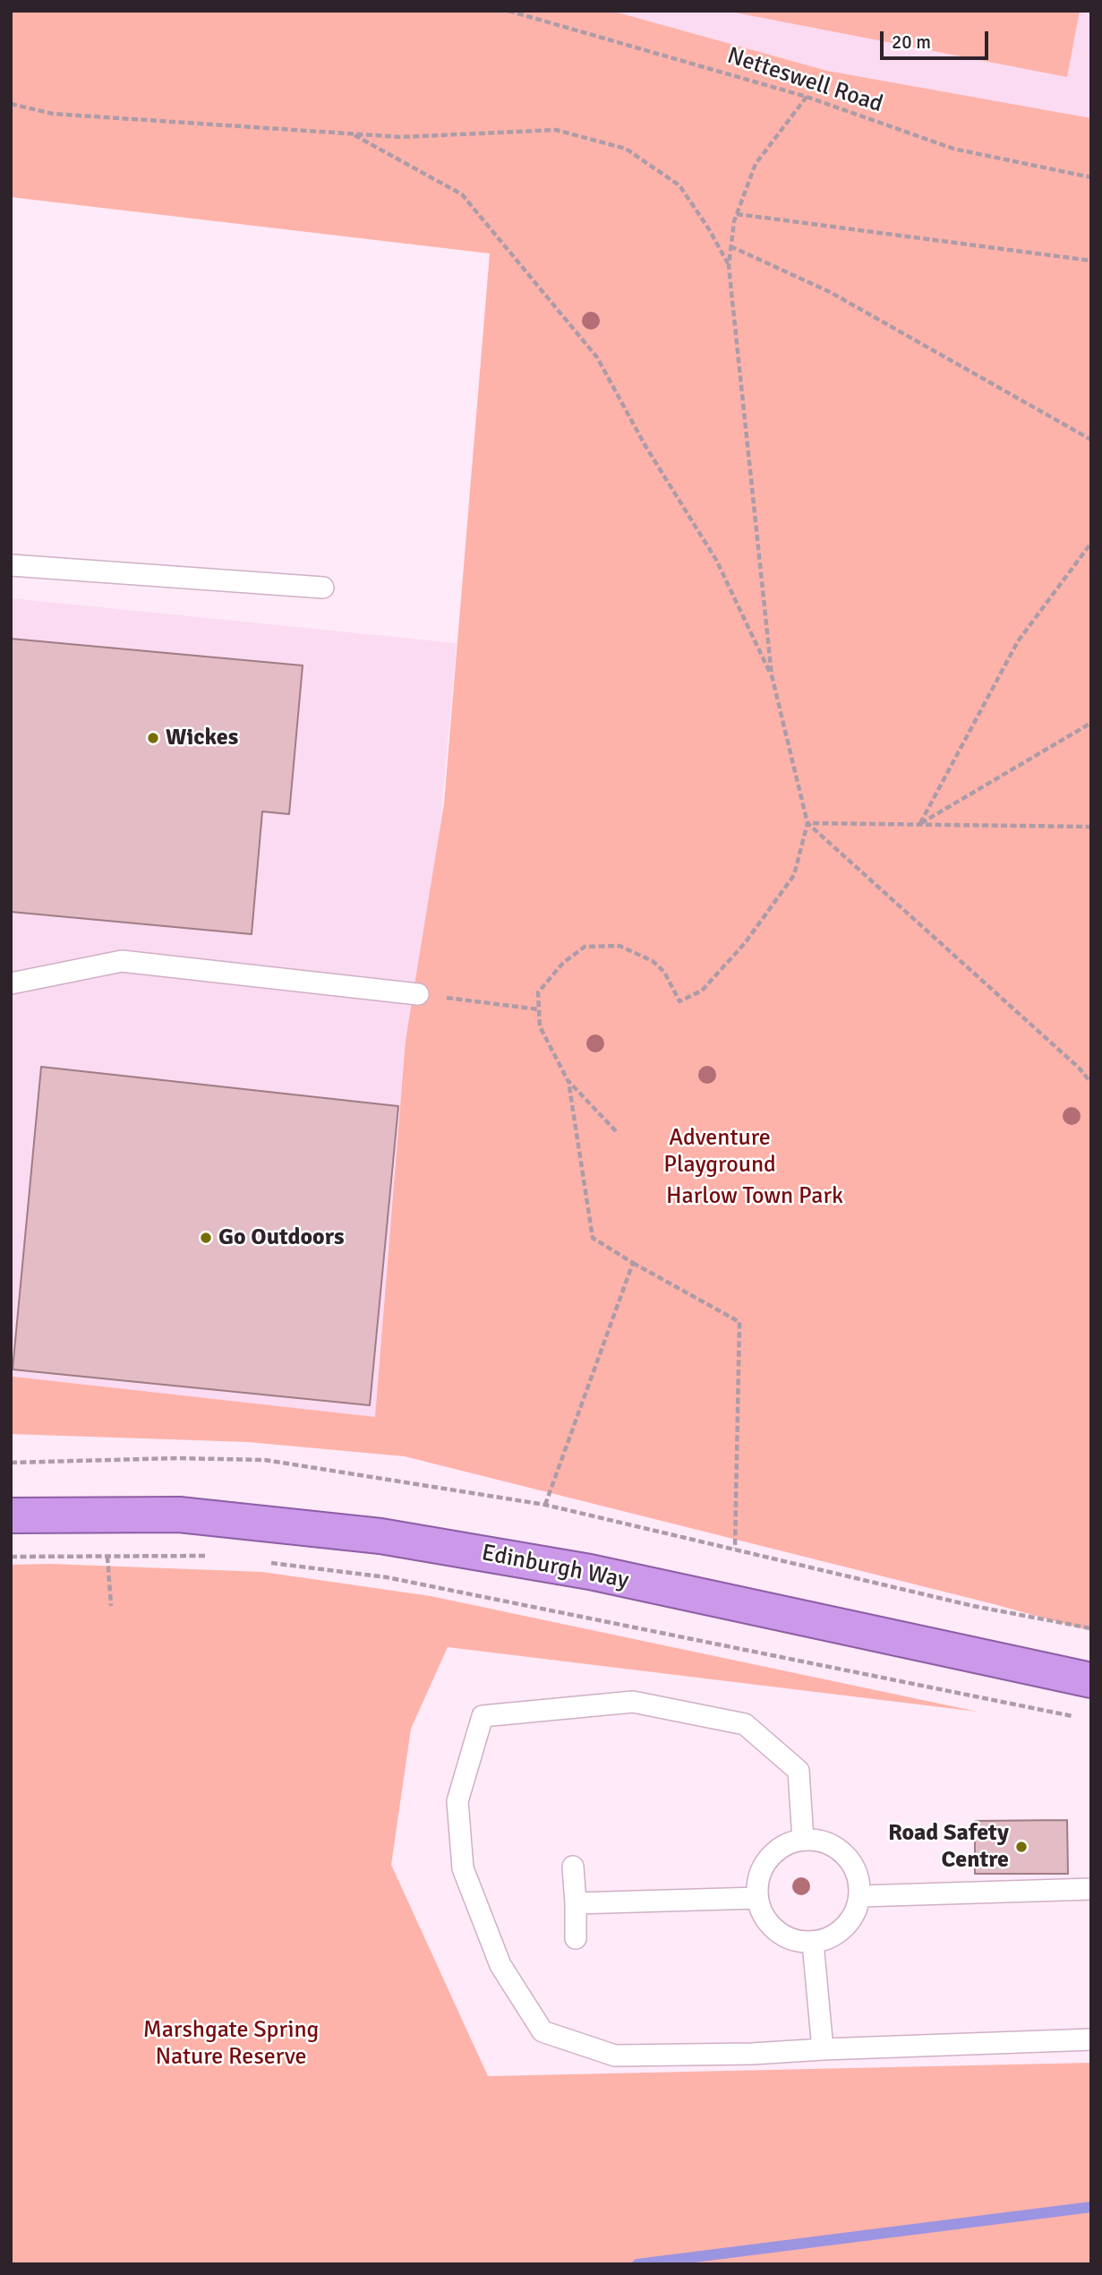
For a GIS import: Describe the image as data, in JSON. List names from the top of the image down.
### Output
{
  "streets": {
    "highway": ["Edinburgh Way"],
    "path": ["Netteswell Road"]
  },
  "parks": ["Adventure Playground", "Harlow Town Park", "Marshgate Spring Nature Reserve"],
  "places": ["Wickes", "Go Outdoors", "Road Safety Centre"],
  "scale_bar": "20 m"
}
